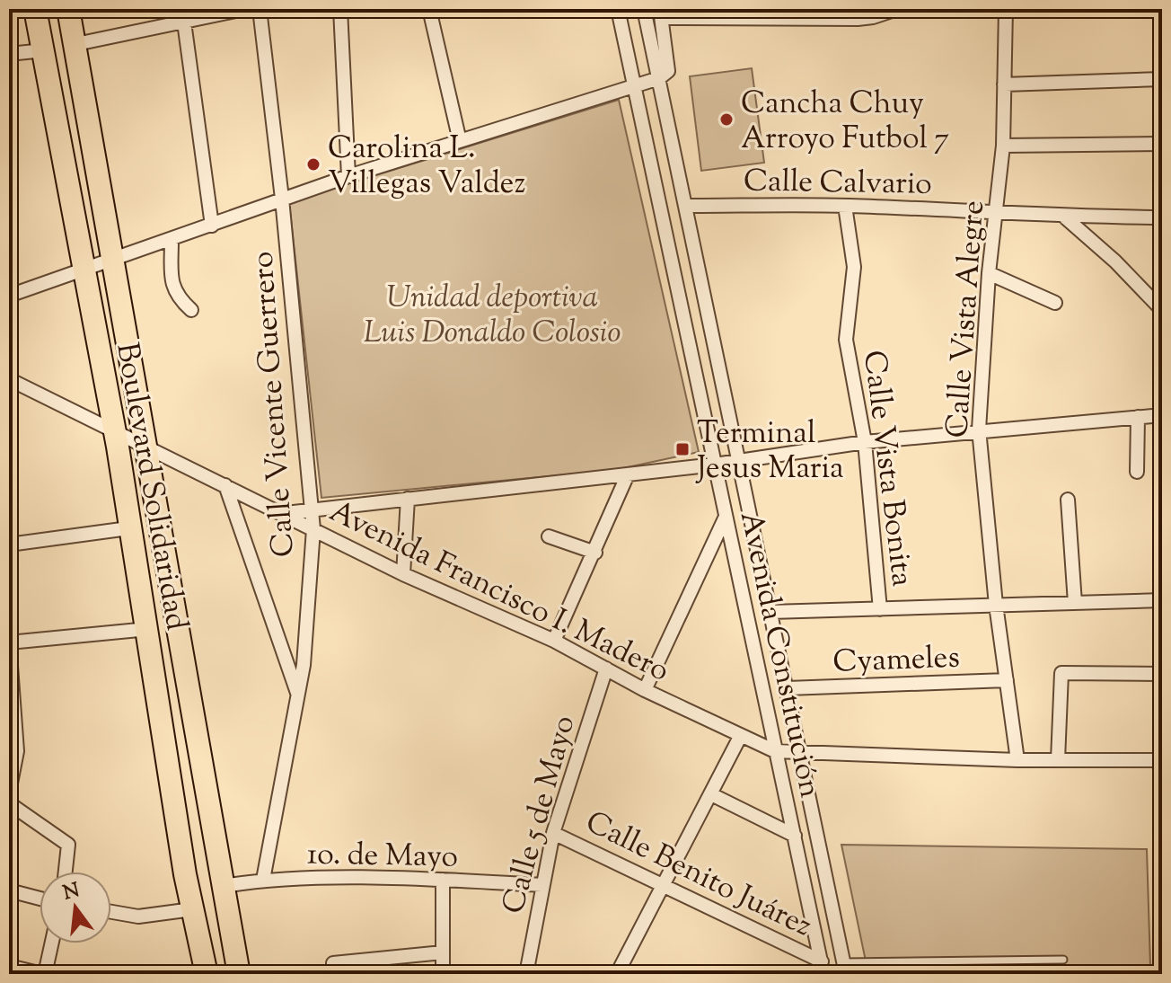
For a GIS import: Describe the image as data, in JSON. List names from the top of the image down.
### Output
{
  "streets": {
    "main road": ["Boulevard Solidaridad"],
    "street": [
      "Calle Calvario",
      "Calle Vista Alegre",
      "Calle Vicente Guerrero",
      "Calle Vista Bonita",
      "Avenida Francisco I. Madero",
      "Avenida Constitución",
      "Cyameles",
      "Calle 5 de Mayo",
      "1o. de Mayo",
      "Calle Benito Juárez"
    ]
  },
  "crossings": [
    ["Calle Calvario", "Calle Vista Alegre"],
    ["Calle Calvario", "Calle Vista Bonita"],
    ["Calle Calvario", "Avenida Constitución"],
    ["Calle Vista Alegre", "Avenida Francisco I. Madero"],
    ["Calle Vista Alegre", "Cyameles"],
    ["Calle Vicente Guerrero", "Avenida Francisco I. Madero"],
    ["Calle Vicente Guerrero", "1o. de Mayo"],
    ["Boulevard Solidaridad", "Avenida Francisco I. Madero"],
    ["Boulevard Solidaridad", "1o. de Mayo"],
    ["Avenida Francisco I. Madero", "Avenida Constitución"],
    ["Avenida Francisco I. Madero", "Calle 5 de Mayo"],
    ["Avenida Constitución", "Cyameles"],
    ["Avenida Constitución", "Calle Benito Juárez"],
    ["Calle 5 de Mayo", "1o. de Mayo"],
    ["Calle 5 de Mayo", "Calle Benito Juárez"]
  ],
  "parks": ["Unidad deportiva Luis Donaldo Colosio"],
  "places": {
    "other": ["Cancha Chuy Arroyo Futbol 7", "Carolina L. Villegas Valdez"],
    "transit": ["Terminal Jesus Maria"]
  },
  "north": "top"
}
